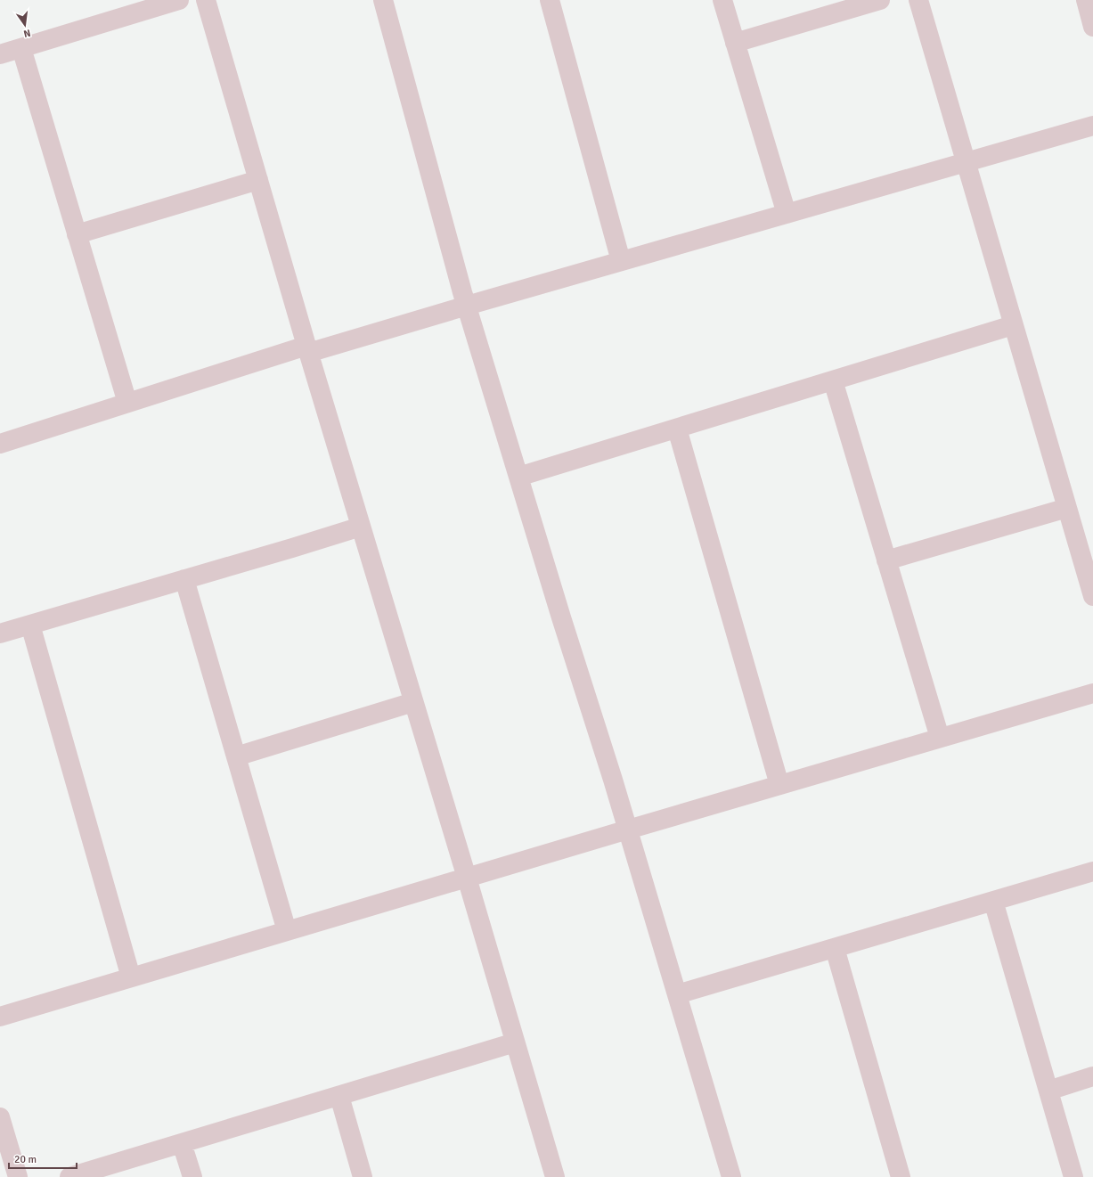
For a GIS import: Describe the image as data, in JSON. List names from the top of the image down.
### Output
{
  "scale_bar": "20 m",
  "north": "bottom"
}
